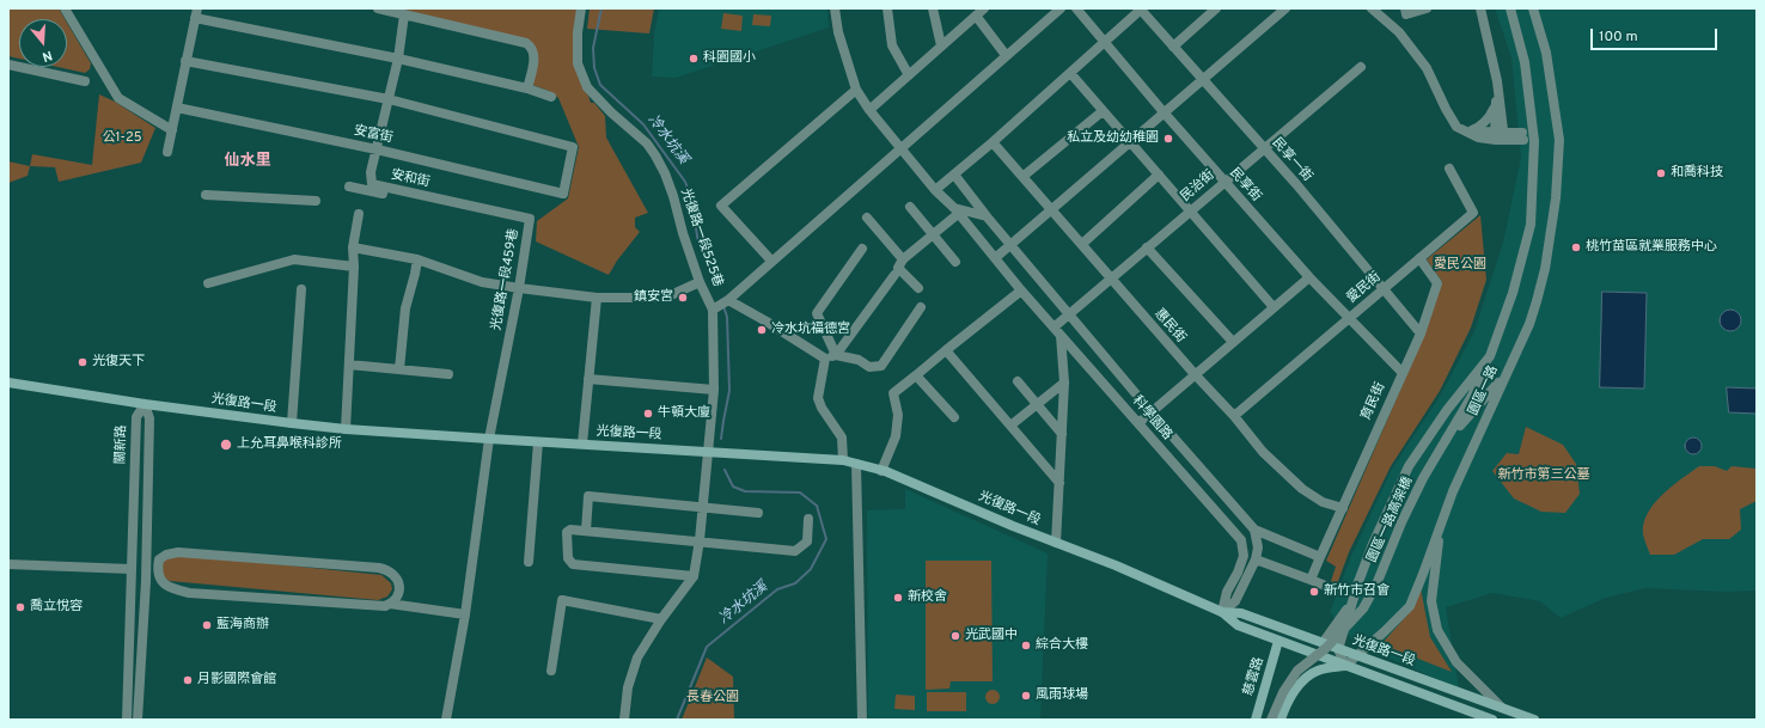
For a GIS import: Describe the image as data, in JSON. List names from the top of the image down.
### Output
{
  "streets": {
    "main road": ["光復路一段", "慈雲路"],
    "street": [
      "安富街",
      "民享一街",
      "安和街",
      "民享街",
      "民治街",
      "光復路一段525巷",
      "光復路一段459巷",
      "愛民街",
      "惠民街",
      "園區一路",
      "育民街",
      "科學園路",
      "關新路",
      "園區一路高架橋"
    ]
  },
  "crossings": [
    ["安富街", "安和街"],
    ["民享一街", "民治街"],
    ["民享一街", "愛民街"],
    ["民享一街", "育民街"],
    ["安和街", "光復路一段459巷"],
    ["民享街", "民治街"],
    ["民享街", "愛民街"],
    ["民享街", "育民街"],
    ["民治街", "惠民街"],
    ["民治街", "科學園路"],
    ["光復路一段525巷", "光復路一段"],
    ["光復路一段459巷", "光復路一段"],
    ["愛民街", "惠民街"],
    ["愛民街", "育民街"],
    ["惠民街", "育民街"],
    ["園區一路", "光復路一段"],
    ["育民街", "科學園路"],
    ["光復路一段", "科學園路"],
    ["光復路一段", "關新路"],
    ["光復路一段", "慈雲路"]
  ],
  "districts": ["仙水里"],
  "water": ["冷水坑溪"],
  "parks": [
    "公1-25",
    "愛民公園",
    "新竹市第三公墓",
    "長春公園"
  ],
  "places": [
    "科園國小",
    "私立及幼幼稚園",
    "和喬科技",
    "桃竹苗區就業服務中心",
    "鎮安宮",
    "冷水坑福德宮",
    "光復天下",
    "牛頓大廈",
    "上允耳鼻喉科診所",
    "新竹市召會",
    "新校舍",
    "喬立悅容",
    "藍海商辦",
    "光武國中",
    "綜合大樓",
    "月影國際會館",
    "風雨球場"
  ],
  "scale_bar": "100 m",
  "north": "bottom"
}
